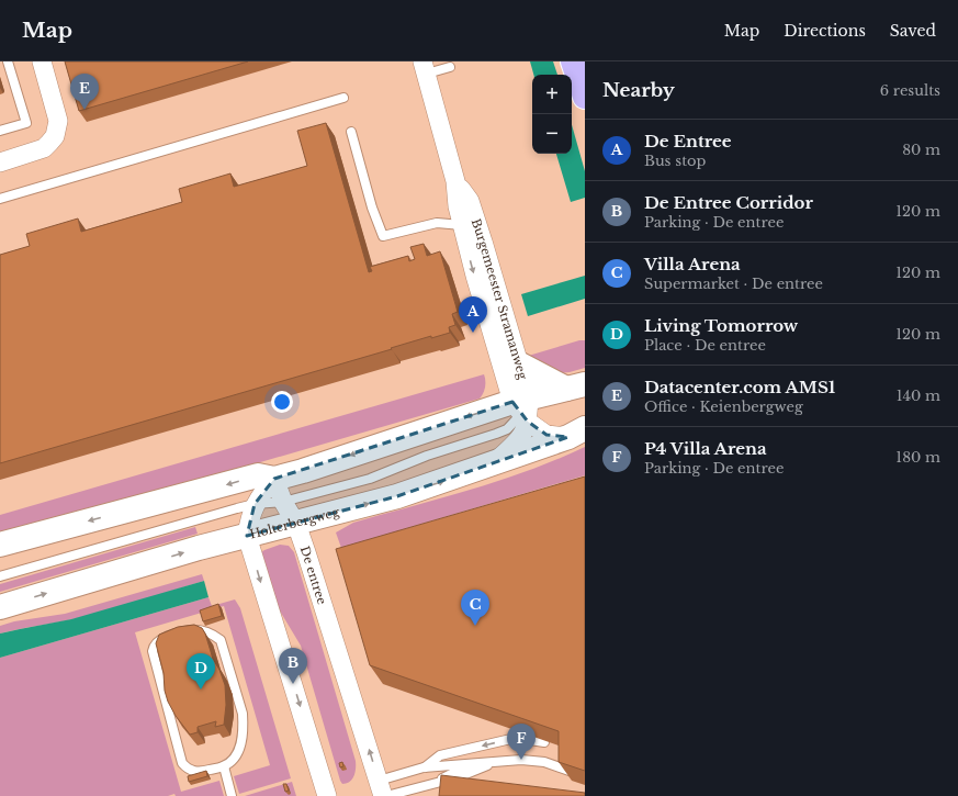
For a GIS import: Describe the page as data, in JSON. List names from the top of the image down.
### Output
{
  "streets": {
    "main road": ["Holterbergweg"],
    "street": ["Burgemeester Stramanweg", "De entree"]
  },
  "crossings": [
    ["Burgemeester Stramanweg", "Holterbergweg"],
    ["Holterbergweg", "De entree"]
  ],
  "page": {
    "header": "Map",
    "nav": ["Map", "Directions", "Saved"],
    "heading": ["Nearby", "6 results"],
    "pins": [
      "E",
      "A",
      "C",
      "B",
      "D",
      "F"
    ],
    "map_buttons": ["+", "−"],
    "list": [
      {
        "mark": "A",
        "name": "De Entree",
        "note": "Bus stop",
        "value": "80 m"
      },
      {
        "mark": "B",
        "name": "De Entree Corridor",
        "note": "Parking · De entree",
        "value": "120 m"
      },
      {
        "mark": "C",
        "name": "Villa Arena",
        "note": "Supermarket · De entree",
        "value": "120 m"
      },
      {
        "mark": "D",
        "name": "Living Tomorrow",
        "note": "Place · De entree",
        "value": "120 m"
      },
      {
        "mark": "E",
        "name": "Datacenter.com AMS1",
        "note": "Office · Keienbergweg",
        "value": "140 m"
      },
      {
        "mark": "F",
        "name": "P4 Villa Arena",
        "note": "Parking · De entree",
        "value": "180 m"
      }
    ]
  }
}
